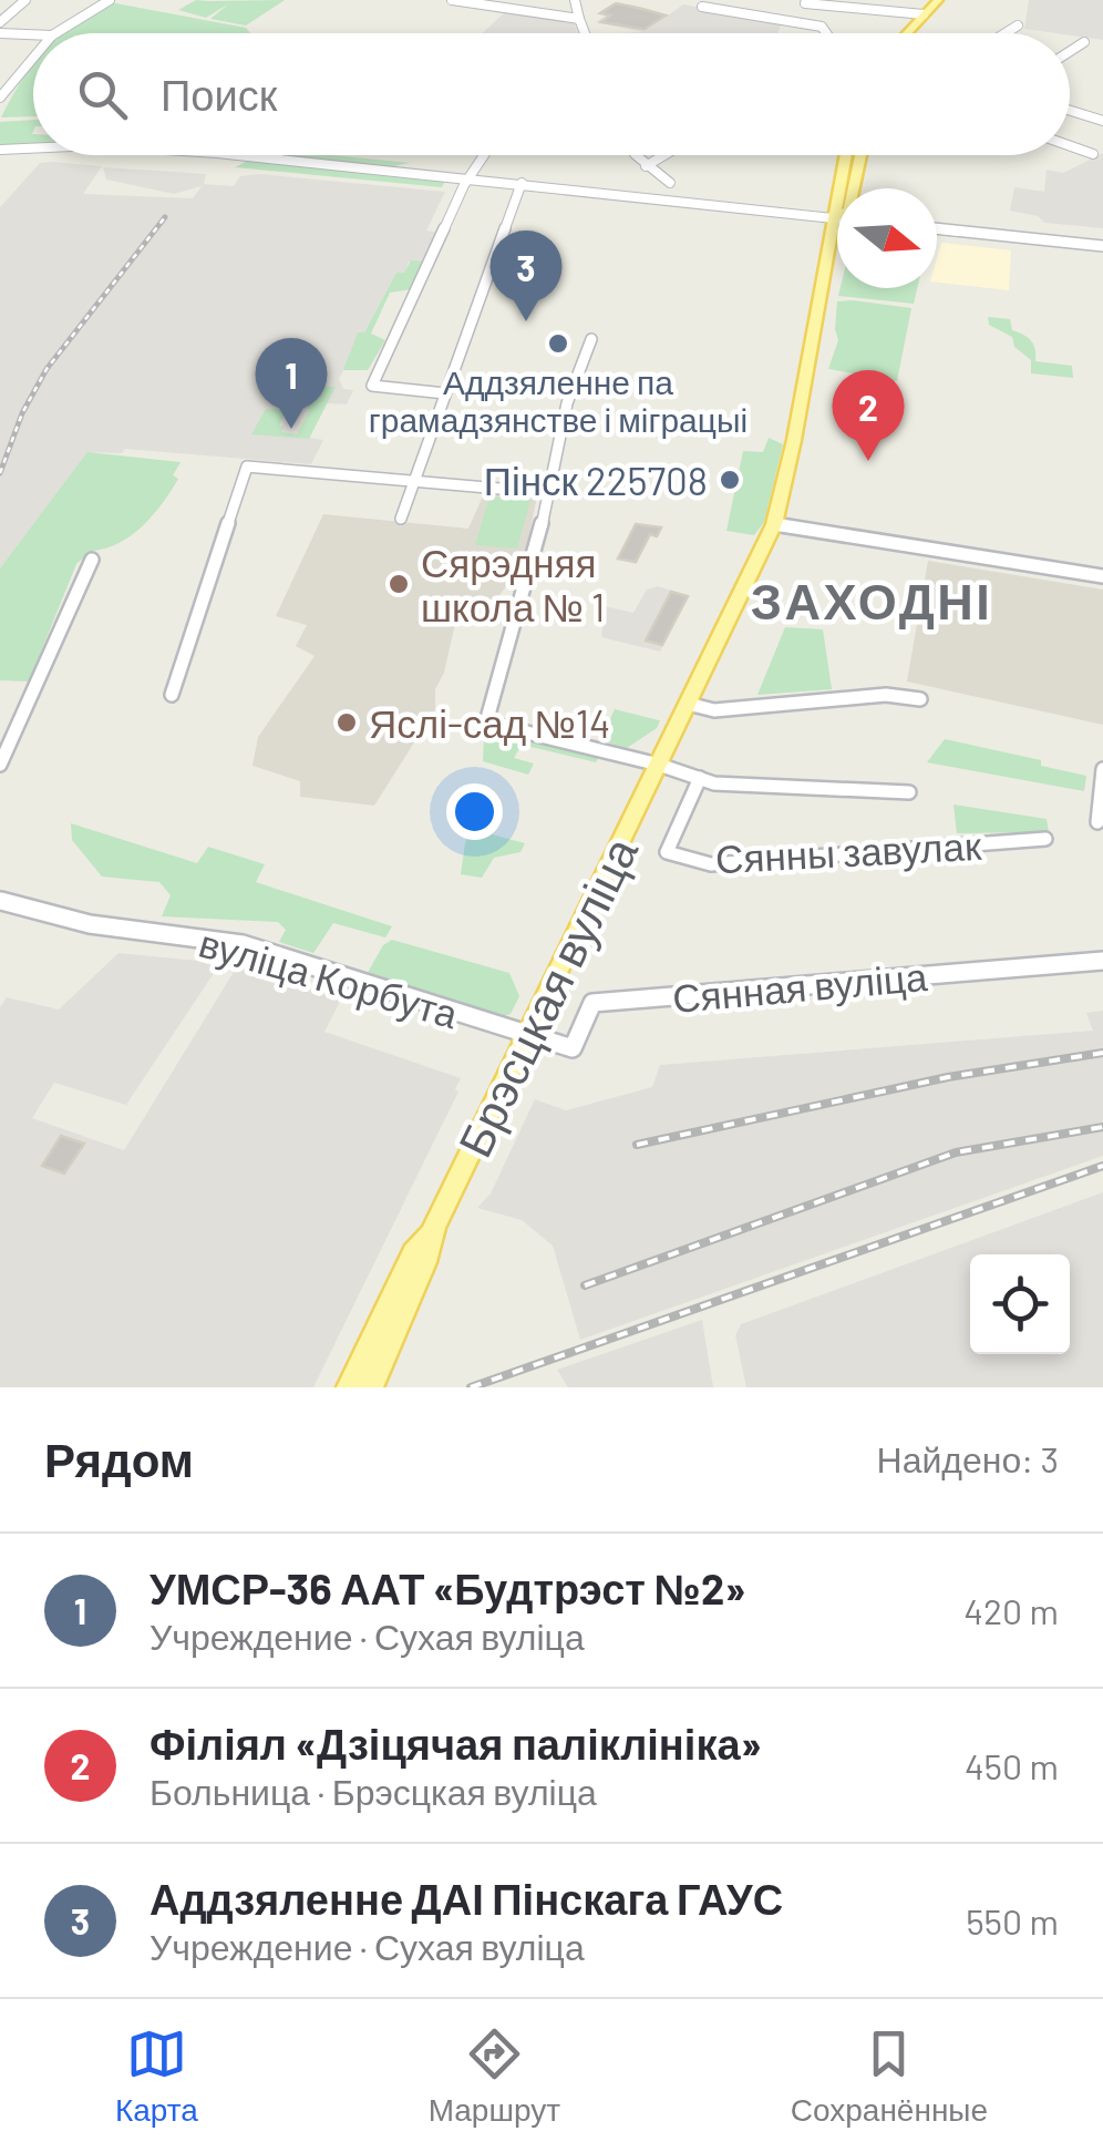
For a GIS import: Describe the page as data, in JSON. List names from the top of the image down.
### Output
{
  "streets": {
    "main road": ["Брэсцкая вуліца"],
    "street": ["Сянны завулак", "вуліца Корбута", "Сянная вуліца"]
  },
  "crossings": [
    ["вуліца Корбута", "Сянная вуліца"],
    ["вуліца Корбута", "Брэсцкая вуліца"],
    ["Сянная вуліца", "Брэсцкая вуліца"]
  ],
  "districts": ["ЗАХОДНІ"],
  "places": [
    "Аддзяленне па грамадзянстве і міграцыі",
    "Пінск 225708",
    "Сярэдняя школа № 1",
    "Яслі-сад №14"
  ],
  "north": "right",
  "page": {
    "search": "Поиск",
    "pins": ["3", "1", "2"],
    "heading": ["Рядом", "Найдено: 3"],
    "list": [
      {
        "mark": "1",
        "name": "УМСР-36 ААТ «Будтрэст №2»",
        "note": "Учреждение · Сухая вуліца",
        "value": "420 m"
      },
      {
        "mark": "2",
        "name": "Філіял «Дзіцячая паліклініка»",
        "note": "Больница · Брэсцкая вуліца",
        "value": "450 m"
      },
      {
        "mark": "3",
        "name": "Аддзяленне ДАІ Пінскага ГАУС",
        "note": "Учреждение · Сухая вуліца",
        "value": "550 m"
      }
    ],
    "nav": ["Карта", "Маршрут", "Сохранённые"]
  }
}
